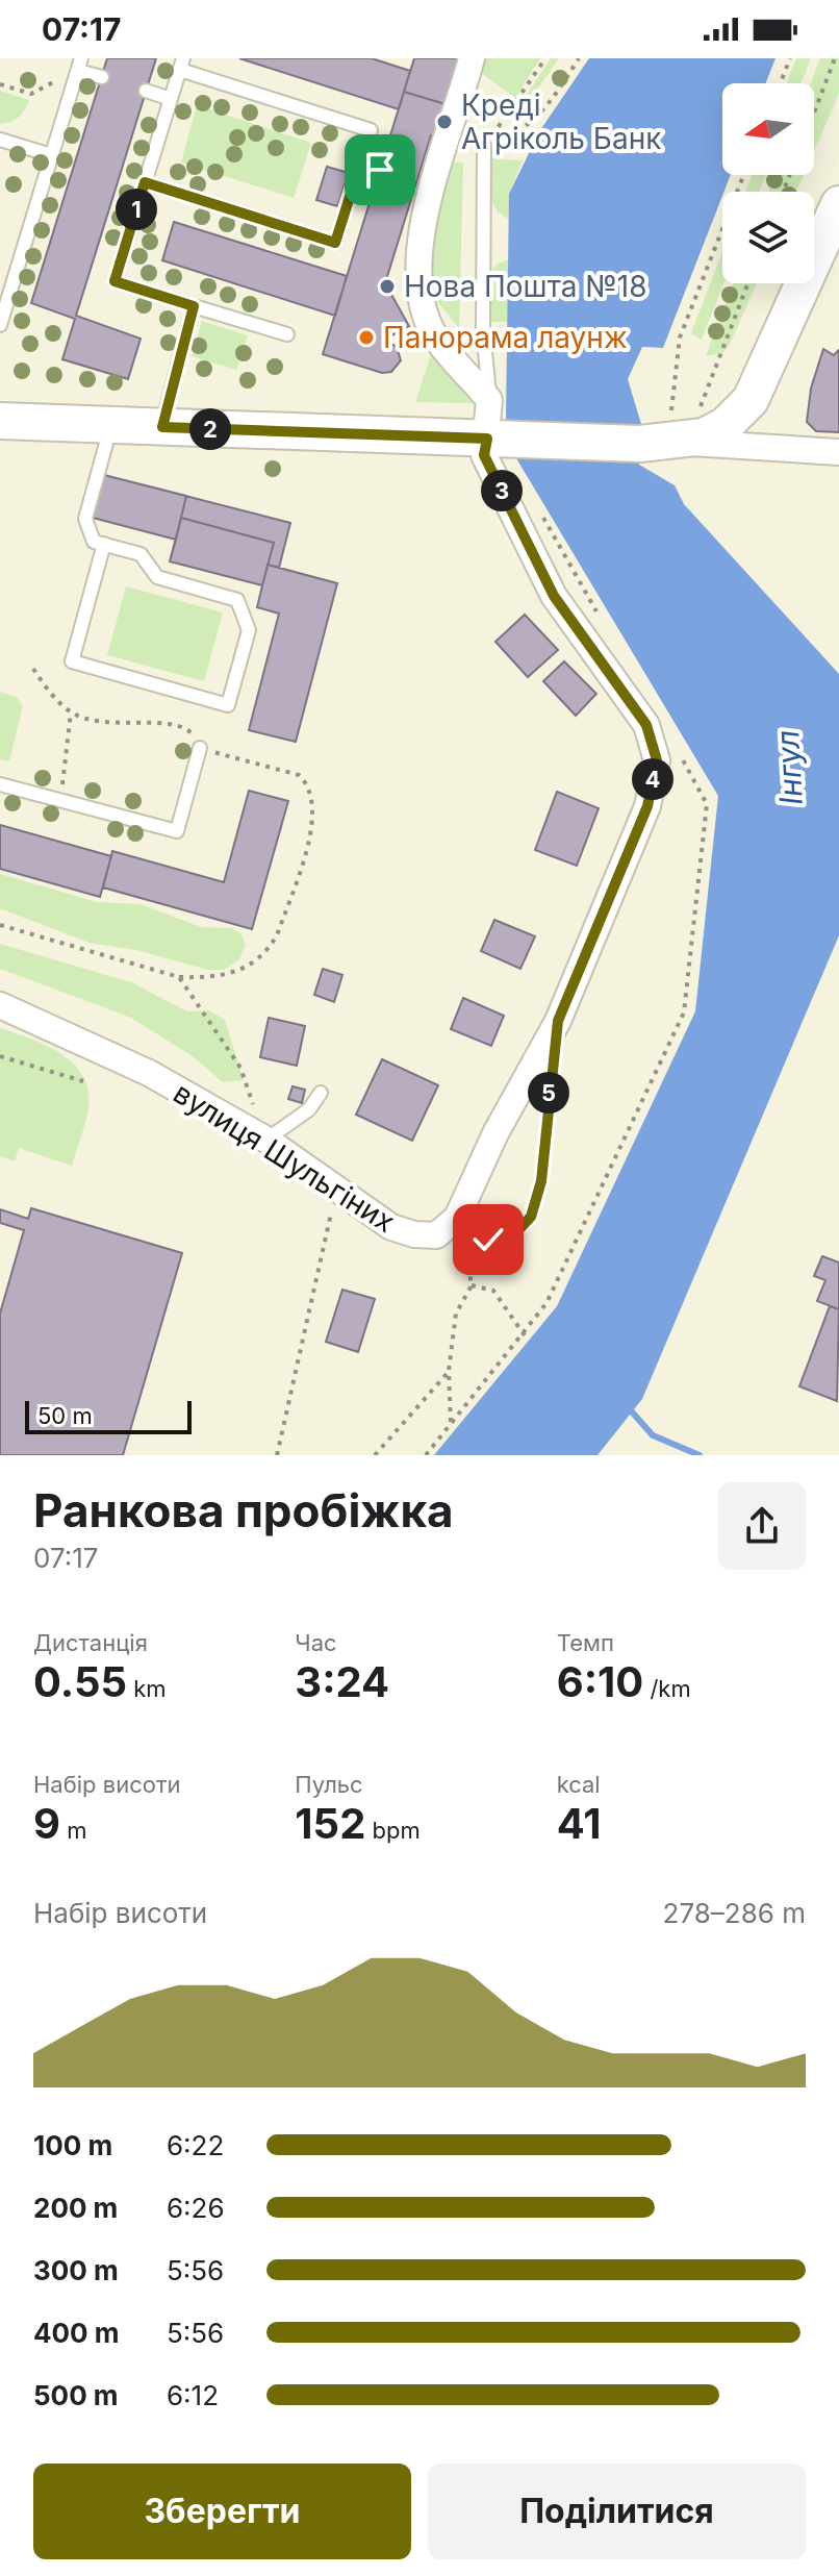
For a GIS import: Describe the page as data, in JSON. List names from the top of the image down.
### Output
{
  "streets": {
    "street": ["вулиця Шульгіних"]
  },
  "water": ["Інгул"],
  "places": ["Креді Агріколь Банк", "Нова Пошта №18", "Панорама лаунж"],
  "scale_bar": "50 m",
  "north": "left",
  "page": {
    "status": "07:17",
    "pins": [
      "1",
      "2",
      "3",
      "4",
      "5"
    ],
    "scale": "50 m",
    "heading": ["Ранкова пробіжка", "07:17"],
    "stats": [
      ["Дистанція", "0.55 km"],
      ["Час", "3:24"],
      ["Темп", "6:10 /km"],
      ["Набір висоти", "9 m"],
      ["Пульс", "152 bpm"],
      ["kcal", "41"]
    ],
    "chart": ["Набір висоти", "278–286 m"],
    "list": [
      {
        "name": "100 m",
        "note": "6:22"
      },
      {
        "name": "200 m",
        "note": "6:26"
      },
      {
        "name": "300 m",
        "note": "5:56"
      },
      {
        "name": "400 m",
        "note": "5:56"
      },
      {
        "name": "500 m",
        "note": "6:12"
      }
    ],
    "buttons": ["Зберегти", "Поділитися"]
  }
}
